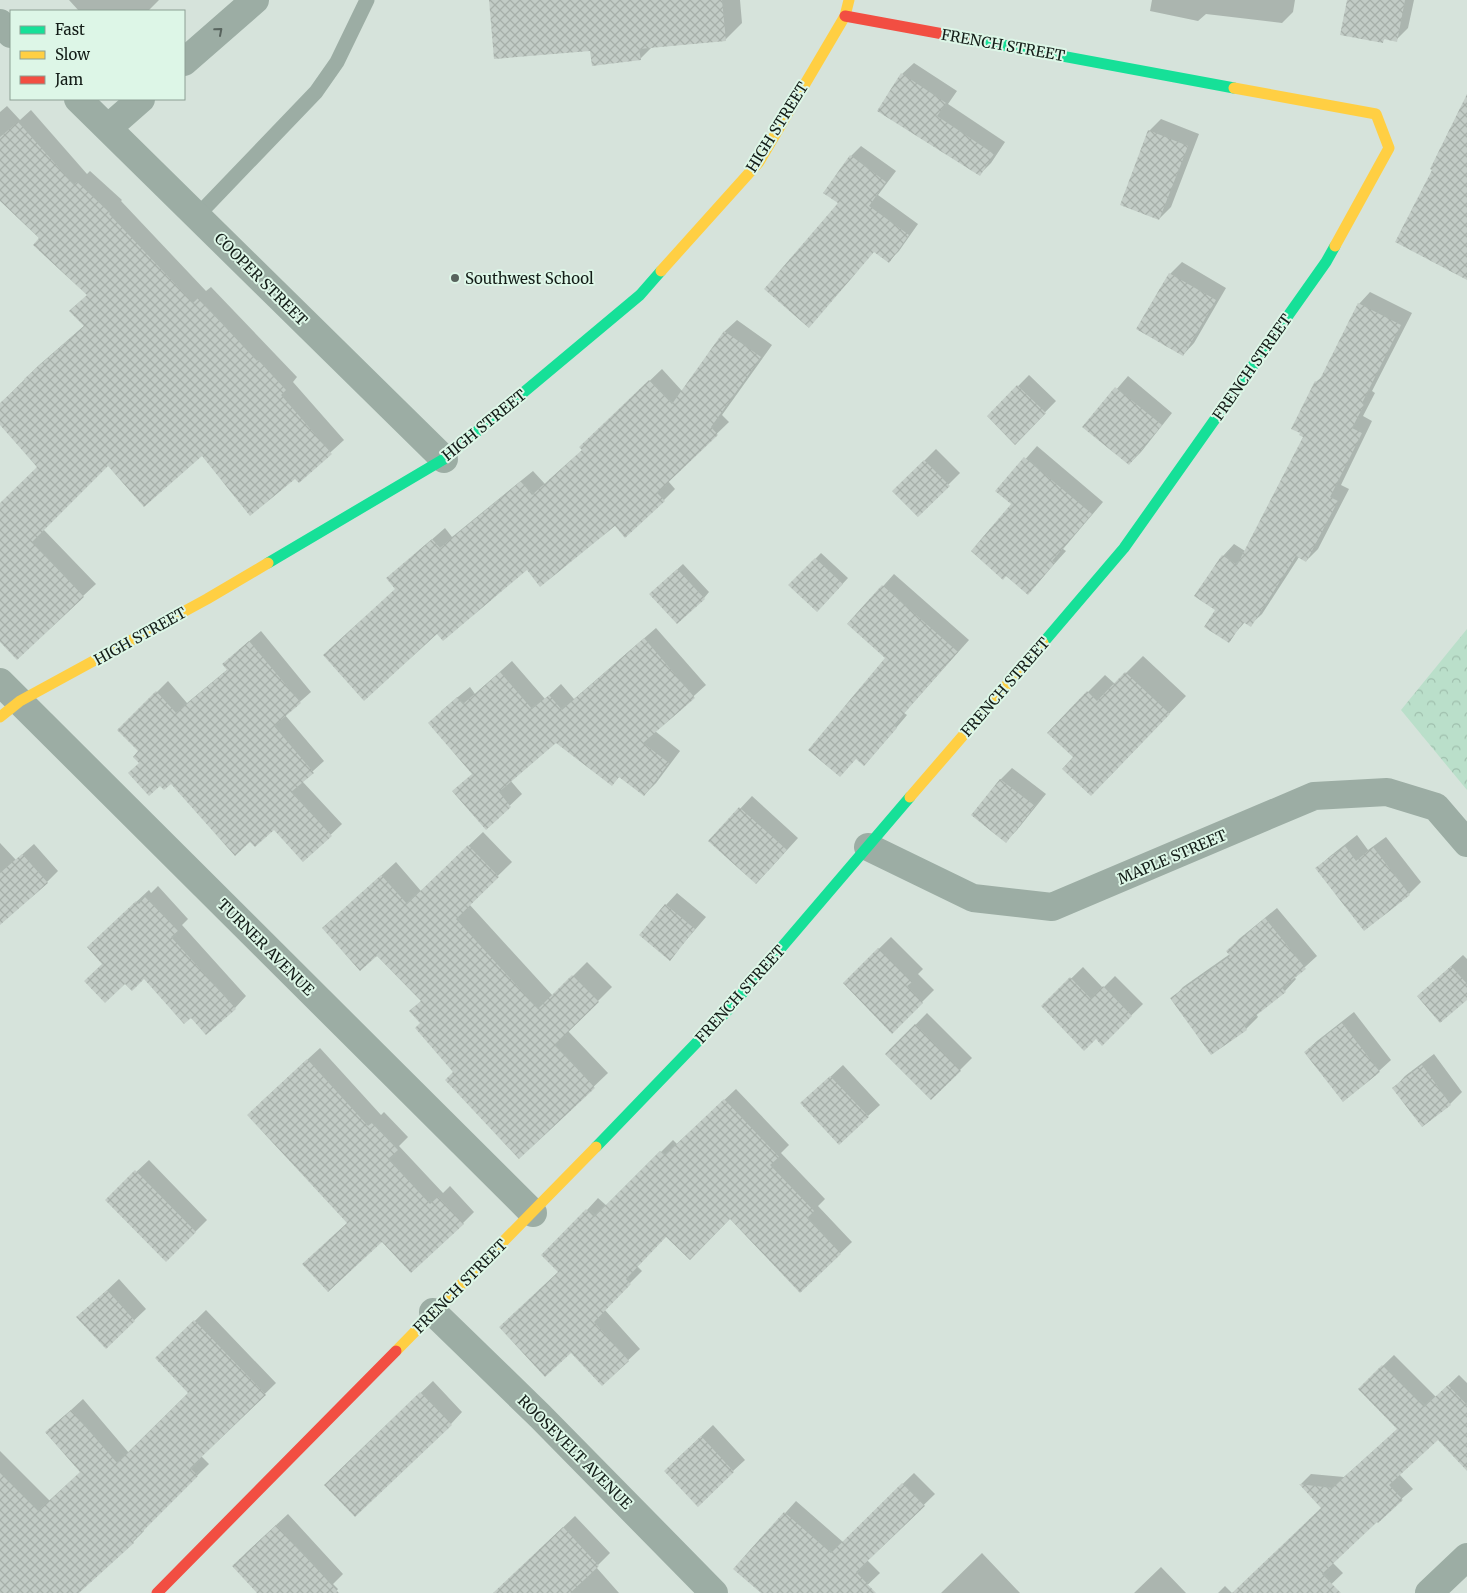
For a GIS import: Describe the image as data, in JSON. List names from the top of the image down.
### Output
{
  "streets": {
    "street": [
      "FRENCH STREET",
      "HIGH STREET",
      "COOPER STREET",
      "MAPLE STREET",
      "TURNER AVENUE",
      "ROOSEVELT AVENUE"
    ]
  },
  "crossings": [
    ["FRENCH STREET", "HIGH STREET"],
    ["FRENCH STREET", "MAPLE STREET"],
    ["FRENCH STREET", "TURNER AVENUE"],
    ["FRENCH STREET", "ROOSEVELT AVENUE"],
    ["HIGH STREET", "COOPER STREET"],
    ["HIGH STREET", "TURNER AVENUE"]
  ],
  "places": ["Southwest School"],
  "legend": ["Fast", "Slow", "Jam"]
}
